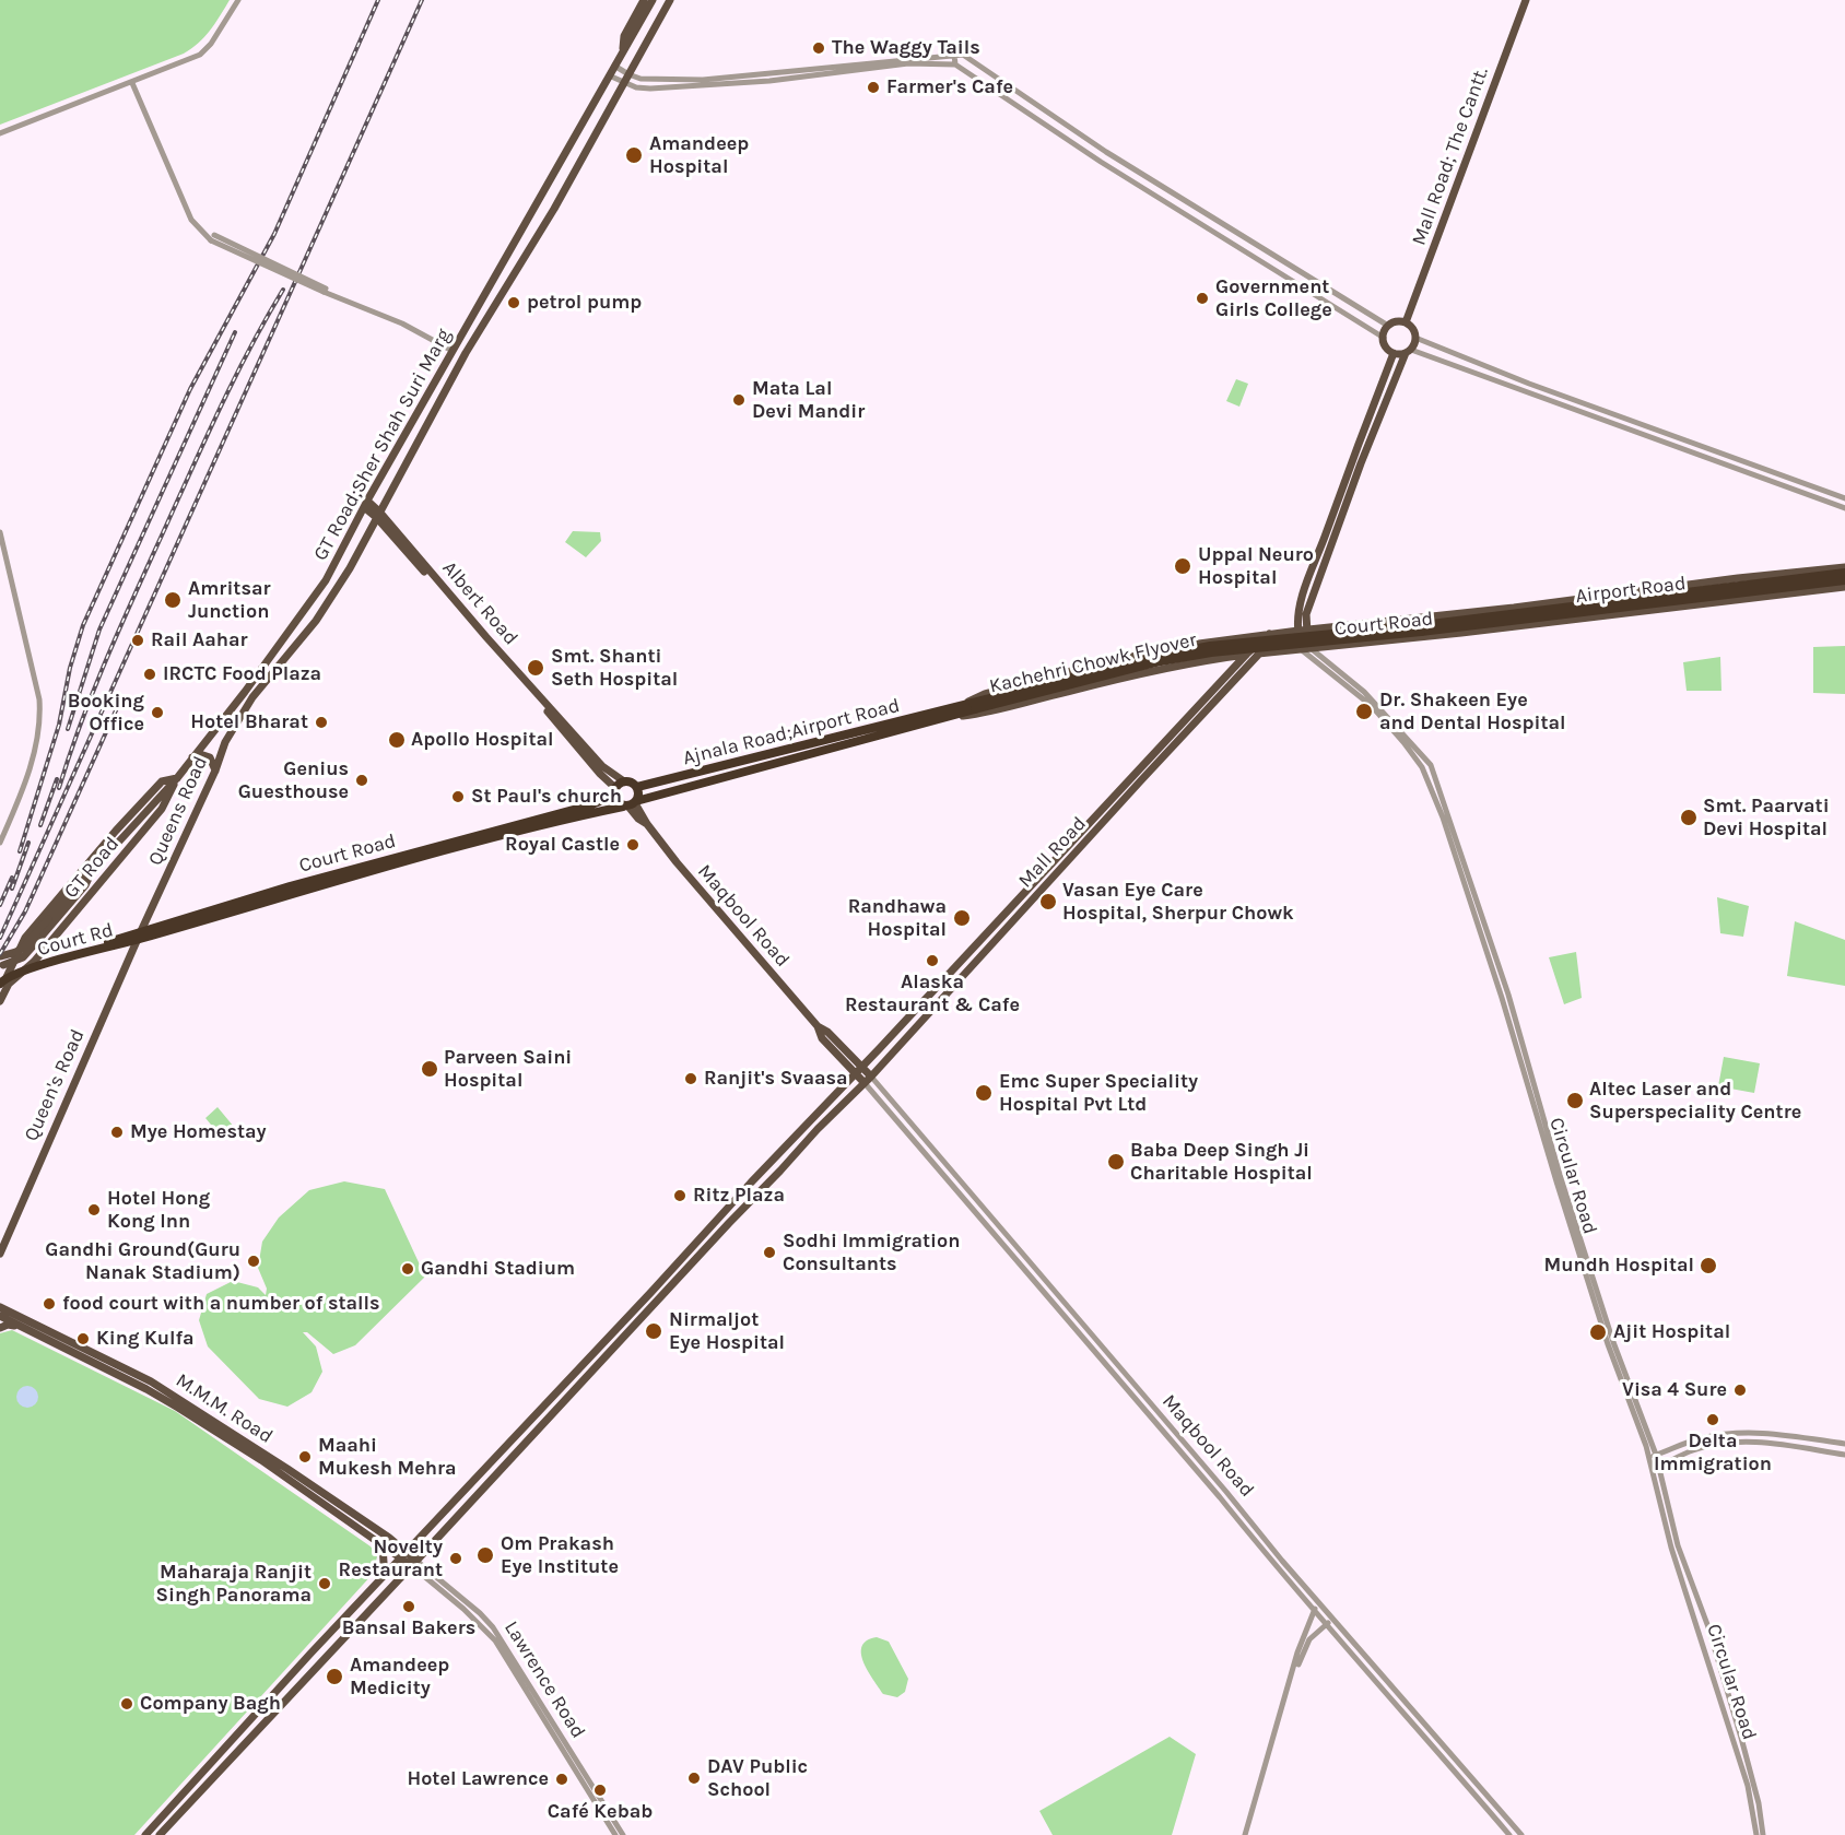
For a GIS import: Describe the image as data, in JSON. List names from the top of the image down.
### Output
{
  "streets": {
    "highway": [
      "Airport Road",
      "Court Road",
      "Kachehri Chowk Flyover",
      "Ajnala Road;Airport Road",
      "Court Rd"
    ],
    "main road": [
      "Mall Road; The Cantt.",
      "GT Road;Sher Shah Suri Marg",
      "Albert Road",
      "Queens Road",
      "Mall Road",
      "GT Road",
      "Maqbool Road",
      "Queen's Road",
      "M.M.M. Road"
    ],
    "street": ["Circular Road", "Lawrence Road"]
  },
  "crossings": [
    ["GT Road;Sher Shah Suri Marg", "Albert Road"],
    ["GT Road;Sher Shah Suri Marg", "Queens Road"],
    ["GT Road;Sher Shah Suri Marg", "GT Road"],
    ["Airport Road", "Kachehri Chowk Flyover"],
    ["Albert Road", "Court Road"],
    ["Albert Road", "Ajnala Road;Airport Road"],
    ["Albert Road", "Maqbool Road"],
    ["Court Road", "Kachehri Chowk Flyover"],
    ["Court Road", "Ajnala Road;Airport Road"],
    ["Court Road", "Queens Road"],
    ["Court Road", "Mall Road"],
    ["Court Road", "Maqbool Road"],
    ["Court Road", "Court Rd"],
    ["Court Road", "Queen's Road"],
    ["Court Road", "Circular Road"],
    ["Kachehri Chowk Flyover", "Ajnala Road;Airport Road"],
    ["Ajnala Road;Airport Road", "Maqbool Road"],
    ["Queens Road", "Court Rd"],
    ["Queens Road", "Queen's Road"],
    ["Mall Road", "Maqbool Road"],
    ["Mall Road", "M.M.M. Road"],
    ["Mall Road", "Lawrence Road"],
    ["GT Road", "Court Rd"],
    ["Court Rd", "Queen's Road"],
    ["M.M.M. Road", "Lawrence Road"]
  ],
  "places": [
    "The Waggy Tails",
    "Farmer's Cafe",
    "Amandeep Hospital",
    "Government Girls College",
    "petrol pump",
    "Mata Lal Devi Mandir",
    "Uppal Neuro Hospital",
    "Amritsar Junction",
    "Rail Aahar",
    "Smt. Shanti Seth Hospital",
    "IRCTC Food Plaza",
    "Dr. Shakeen Eye and Dental Hospital",
    "Booking Office",
    "Hotel Bharat",
    "Apollo Hospital",
    "Genius Guesthouse",
    "St Paul's church",
    "Smt. Paarvati Devi Hospital",
    "Royal Castle",
    "Vasan Eye Care Hospital, Sherpur Chowk",
    "Randhawa Hospital",
    "Alaska Restaurant & Cafe",
    "Parveen Saini Hospital",
    "Ranjit's Svaasa",
    "Emc Super Speciality Hospital Pvt Ltd",
    "Altec Laser and Superspeciality Centre",
    "Mye Homestay",
    "Baba Deep Singh Ji Charitable Hospital",
    "Ritz Plaza",
    "Hotel Hong Kong Inn",
    "Sodhi Immigration Consultants",
    "Gandhi Ground(Guru Nanak Stadium)",
    "Mundh Hospital",
    "Gandhi Stadium",
    "food court with a number of stalls",
    "Nirmaljot Eye Hospital",
    "Ajit Hospital",
    "King Kulfa",
    "Visa 4 Sure",
    "Delta Immigration",
    "Maahi Mukesh Mehra",
    "Om Prakash Eye Institute",
    "Novelty Restaurant",
    "Maharaja Ranjit Singh Panorama",
    "Bansal Bakers",
    "Amandeep Medicity",
    "Company Bagh",
    "DAV Public School",
    "Hotel Lawrence",
    "Café Kebab"
  ]
}
